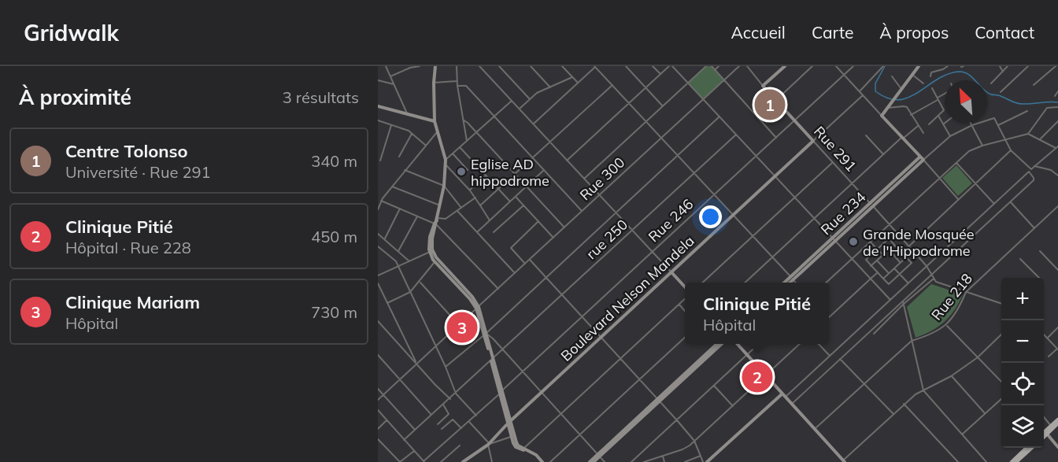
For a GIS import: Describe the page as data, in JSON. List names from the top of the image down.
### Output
{
  "streets": {
    "street": [
      "Rue 291",
      "Rue 300",
      "Rue 234",
      "Rue 246",
      "rue 250",
      "Rue 218",
      "Boulevard Nelson Mandela"
    ]
  },
  "crossings": [
    ["Rue 291", "Rue 234"],
    ["Rue 291", "Rue 246"],
    ["Rue 291", "Boulevard Nelson Mandela"]
  ],
  "places": ["Eglise AD hippodrome", "Grande Mosquée de l'Hippodrome"],
  "north": "top left",
  "page": {
    "header": "Gridwalk",
    "nav": [
      "Accueil",
      "Carte",
      "À propos",
      "Contact"
    ],
    "heading": ["À proximité", "3 résultats"],
    "pins": ["1", "3", "2"],
    "list": [
      {
        "mark": "1",
        "name": "Centre Tolonso",
        "note": "Université · Rue 291",
        "value": "340 m"
      },
      {
        "mark": "2",
        "name": "Clinique Pitié",
        "note": "Hôpital · Rue 228",
        "value": "450 m"
      },
      {
        "mark": "3",
        "name": "Clinique Mariam",
        "note": "Hôpital",
        "value": "730 m"
      }
    ],
    "map_buttons": ["+", "−"],
    "popup": ["Clinique Pitié", "Hôpital"]
  }
}
